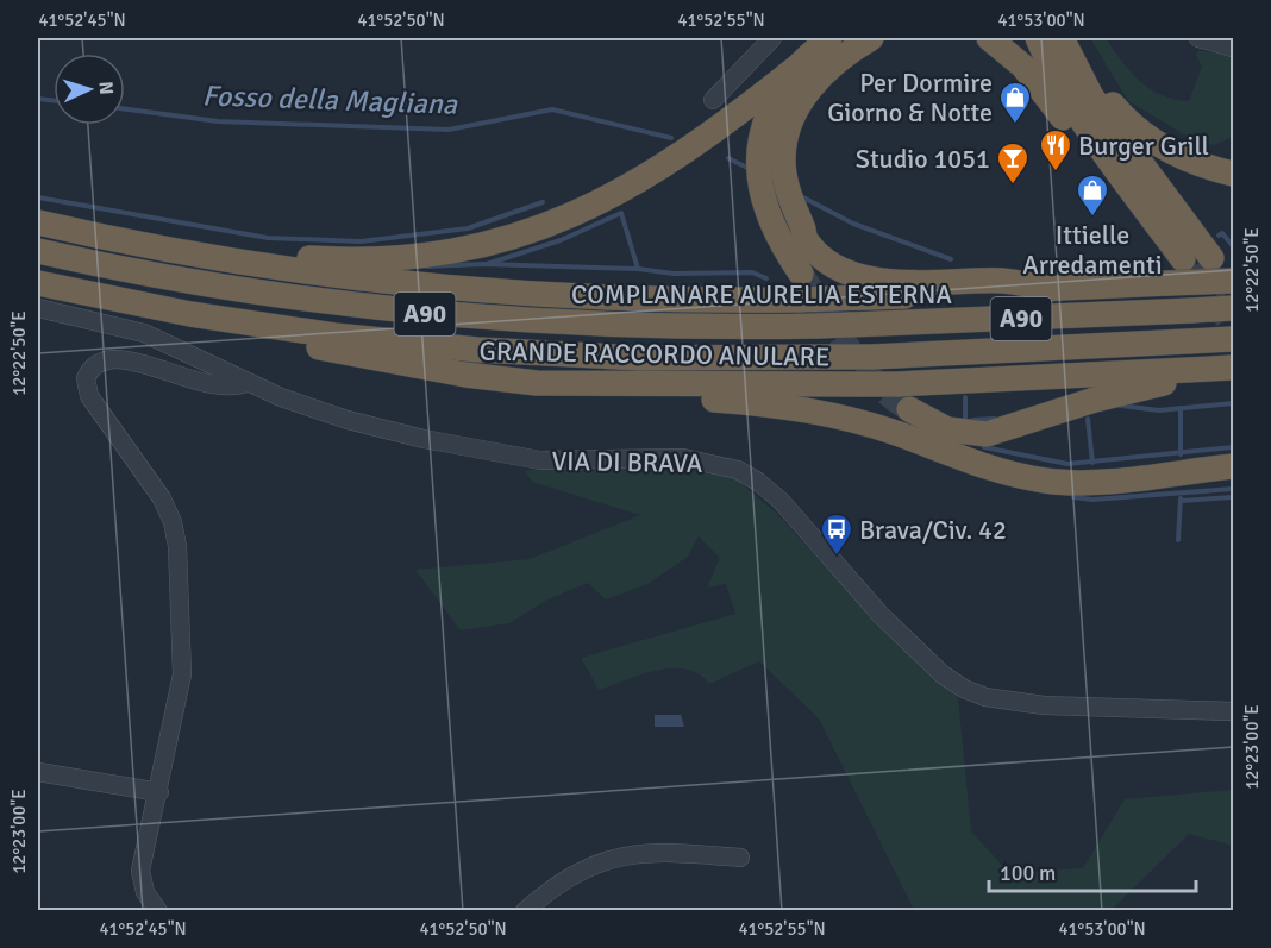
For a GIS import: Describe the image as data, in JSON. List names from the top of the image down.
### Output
{
  "streets": {
    "highway": ["COMPLANARE AURELIA ESTERNA", "A90", "GRANDE RACCORDO ANULARE"],
    "street": ["VIA DI BRAVA"]
  },
  "water": ["Fosso della Magliana"],
  "places": {
    "shop": ["Per Dormire Giorno & Notte", "Ittielle Arredamenti"],
    "restaurant": ["Burger Grill"],
    "bar": ["Studio 1051"],
    "bus stop": ["Brava/Civ. 42"]
  },
  "scale_bar": "100 m",
  "north": "right",
  "coordinates": [
    "41°52'45\"N",
    "41°52'50\"N",
    "41°52'55\"N",
    "41°53'00\"N",
    "12°22'50\"E",
    "12°23'00\"E"
  ]
}
